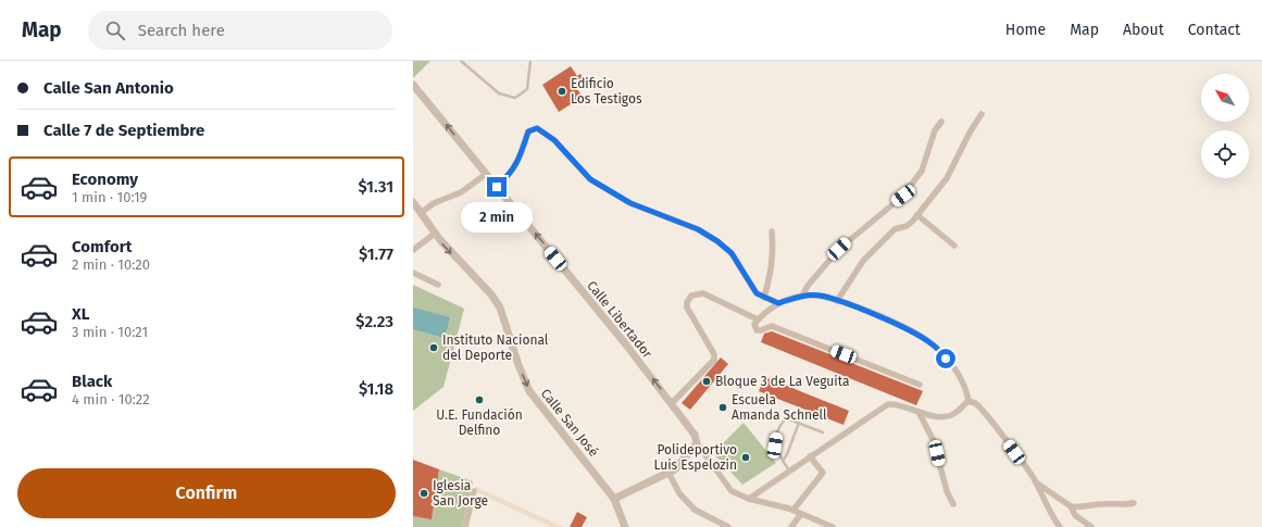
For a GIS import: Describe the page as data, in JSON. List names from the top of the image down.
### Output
{
  "streets": {
    "street": ["Calle Libertador", "Calle San José"]
  },
  "one_way": ["Calle Libertador", "Calle San José"],
  "places": [
    "Edificio Los Testigos",
    "Instituto Nacional del Deporte",
    "Bloque 3 de La Veguita",
    "U.E. Fundación Delfino",
    "Escuela Amanda Schnell",
    "Polideportivo Luis Espelozin",
    "Iglesia San Jorge"
  ],
  "north": "top left",
  "page": {
    "header": "Map",
    "search": "Search here",
    "nav": [
      "Home",
      "Map",
      "About",
      "Contact"
    ],
    "banner": ["Calle San Antonio", "Calle 7 de Septiembre"],
    "list": [
      {
        "name": "Economy",
        "note": "1 min · 10:19",
        "value": "$1.31"
      },
      {
        "name": "Comfort",
        "note": "2 min · 10:20",
        "value": "$1.77"
      },
      {
        "name": "XL",
        "note": "3 min · 10:21",
        "value": "$2.23"
      },
      {
        "name": "Black",
        "note": "4 min · 10:22",
        "value": "$1.18"
      }
    ],
    "bubble": "2 min",
    "buttons": "Confirm"
  }
}
